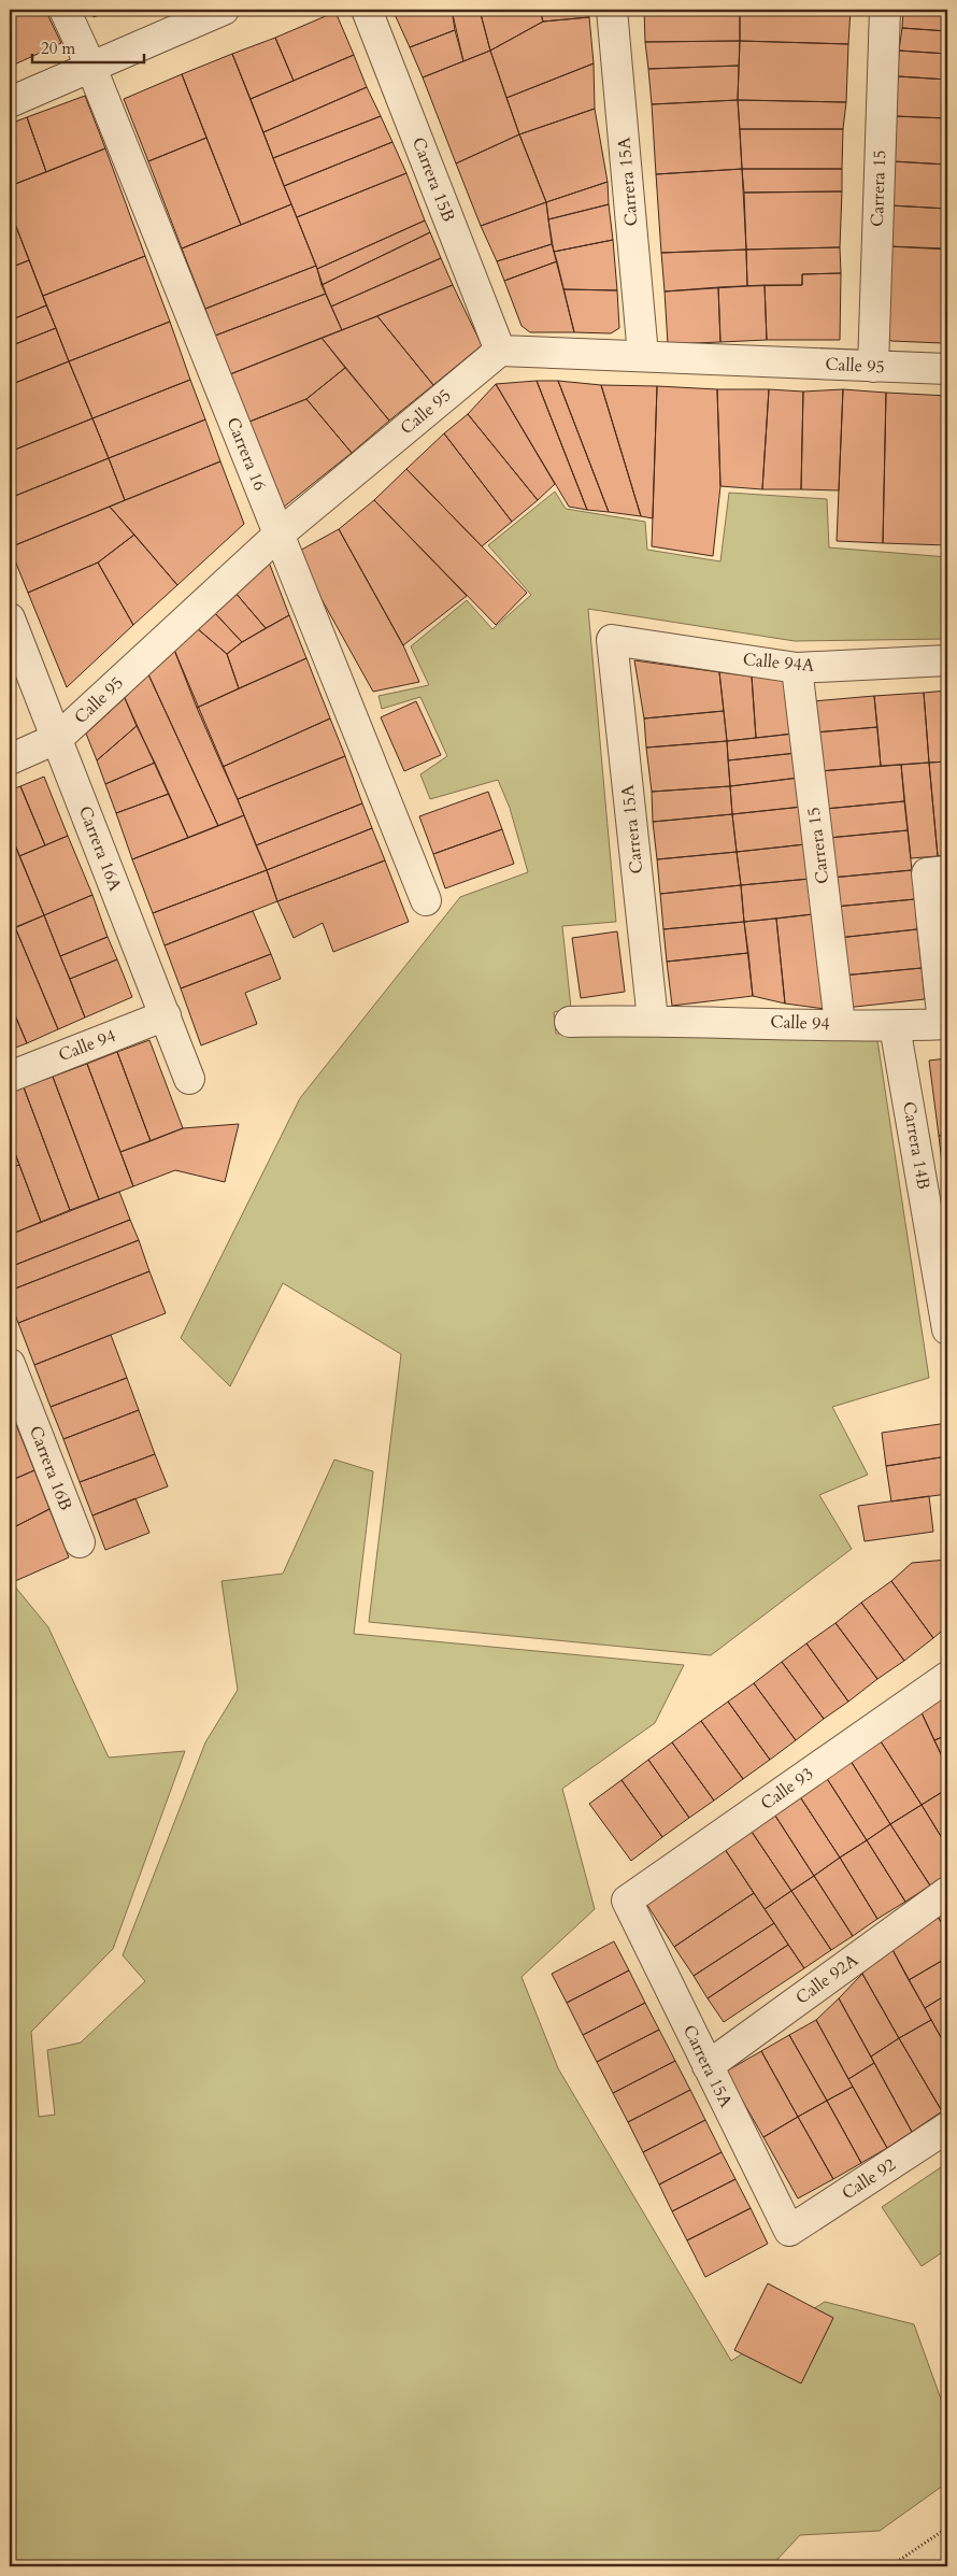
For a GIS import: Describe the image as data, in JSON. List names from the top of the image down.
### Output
{
  "streets": {
    "street": [
      "Carrera 15B",
      "Carrera 15A",
      "Carrera 15",
      "Calle 95",
      "Carrera 16",
      "Calle 94A",
      "Carrera 16A",
      "Calle 94",
      "Carrera 14B",
      "Carrera 16B",
      "Calle 93",
      "Calle 92A",
      "Calle 92"
    ]
  },
  "crossings": [
    ["Carrera 15B", "Calle 95"],
    ["Carrera 15A", "Calle 95"],
    ["Carrera 15A", "Calle 94A"],
    ["Carrera 15A", "Calle 94"],
    ["Carrera 15A", "Calle 93"],
    ["Carrera 15A", "Calle 92A"],
    ["Carrera 15A", "Calle 92"],
    ["Carrera 15", "Calle 95"],
    ["Carrera 15", "Calle 94A"],
    ["Carrera 15", "Calle 94"],
    ["Calle 95", "Carrera 16"],
    ["Calle 95", "Carrera 16A"],
    ["Carrera 16A", "Calle 94"],
    ["Calle 94", "Carrera 14B"]
  ],
  "scale_bar": "20 m"
}
